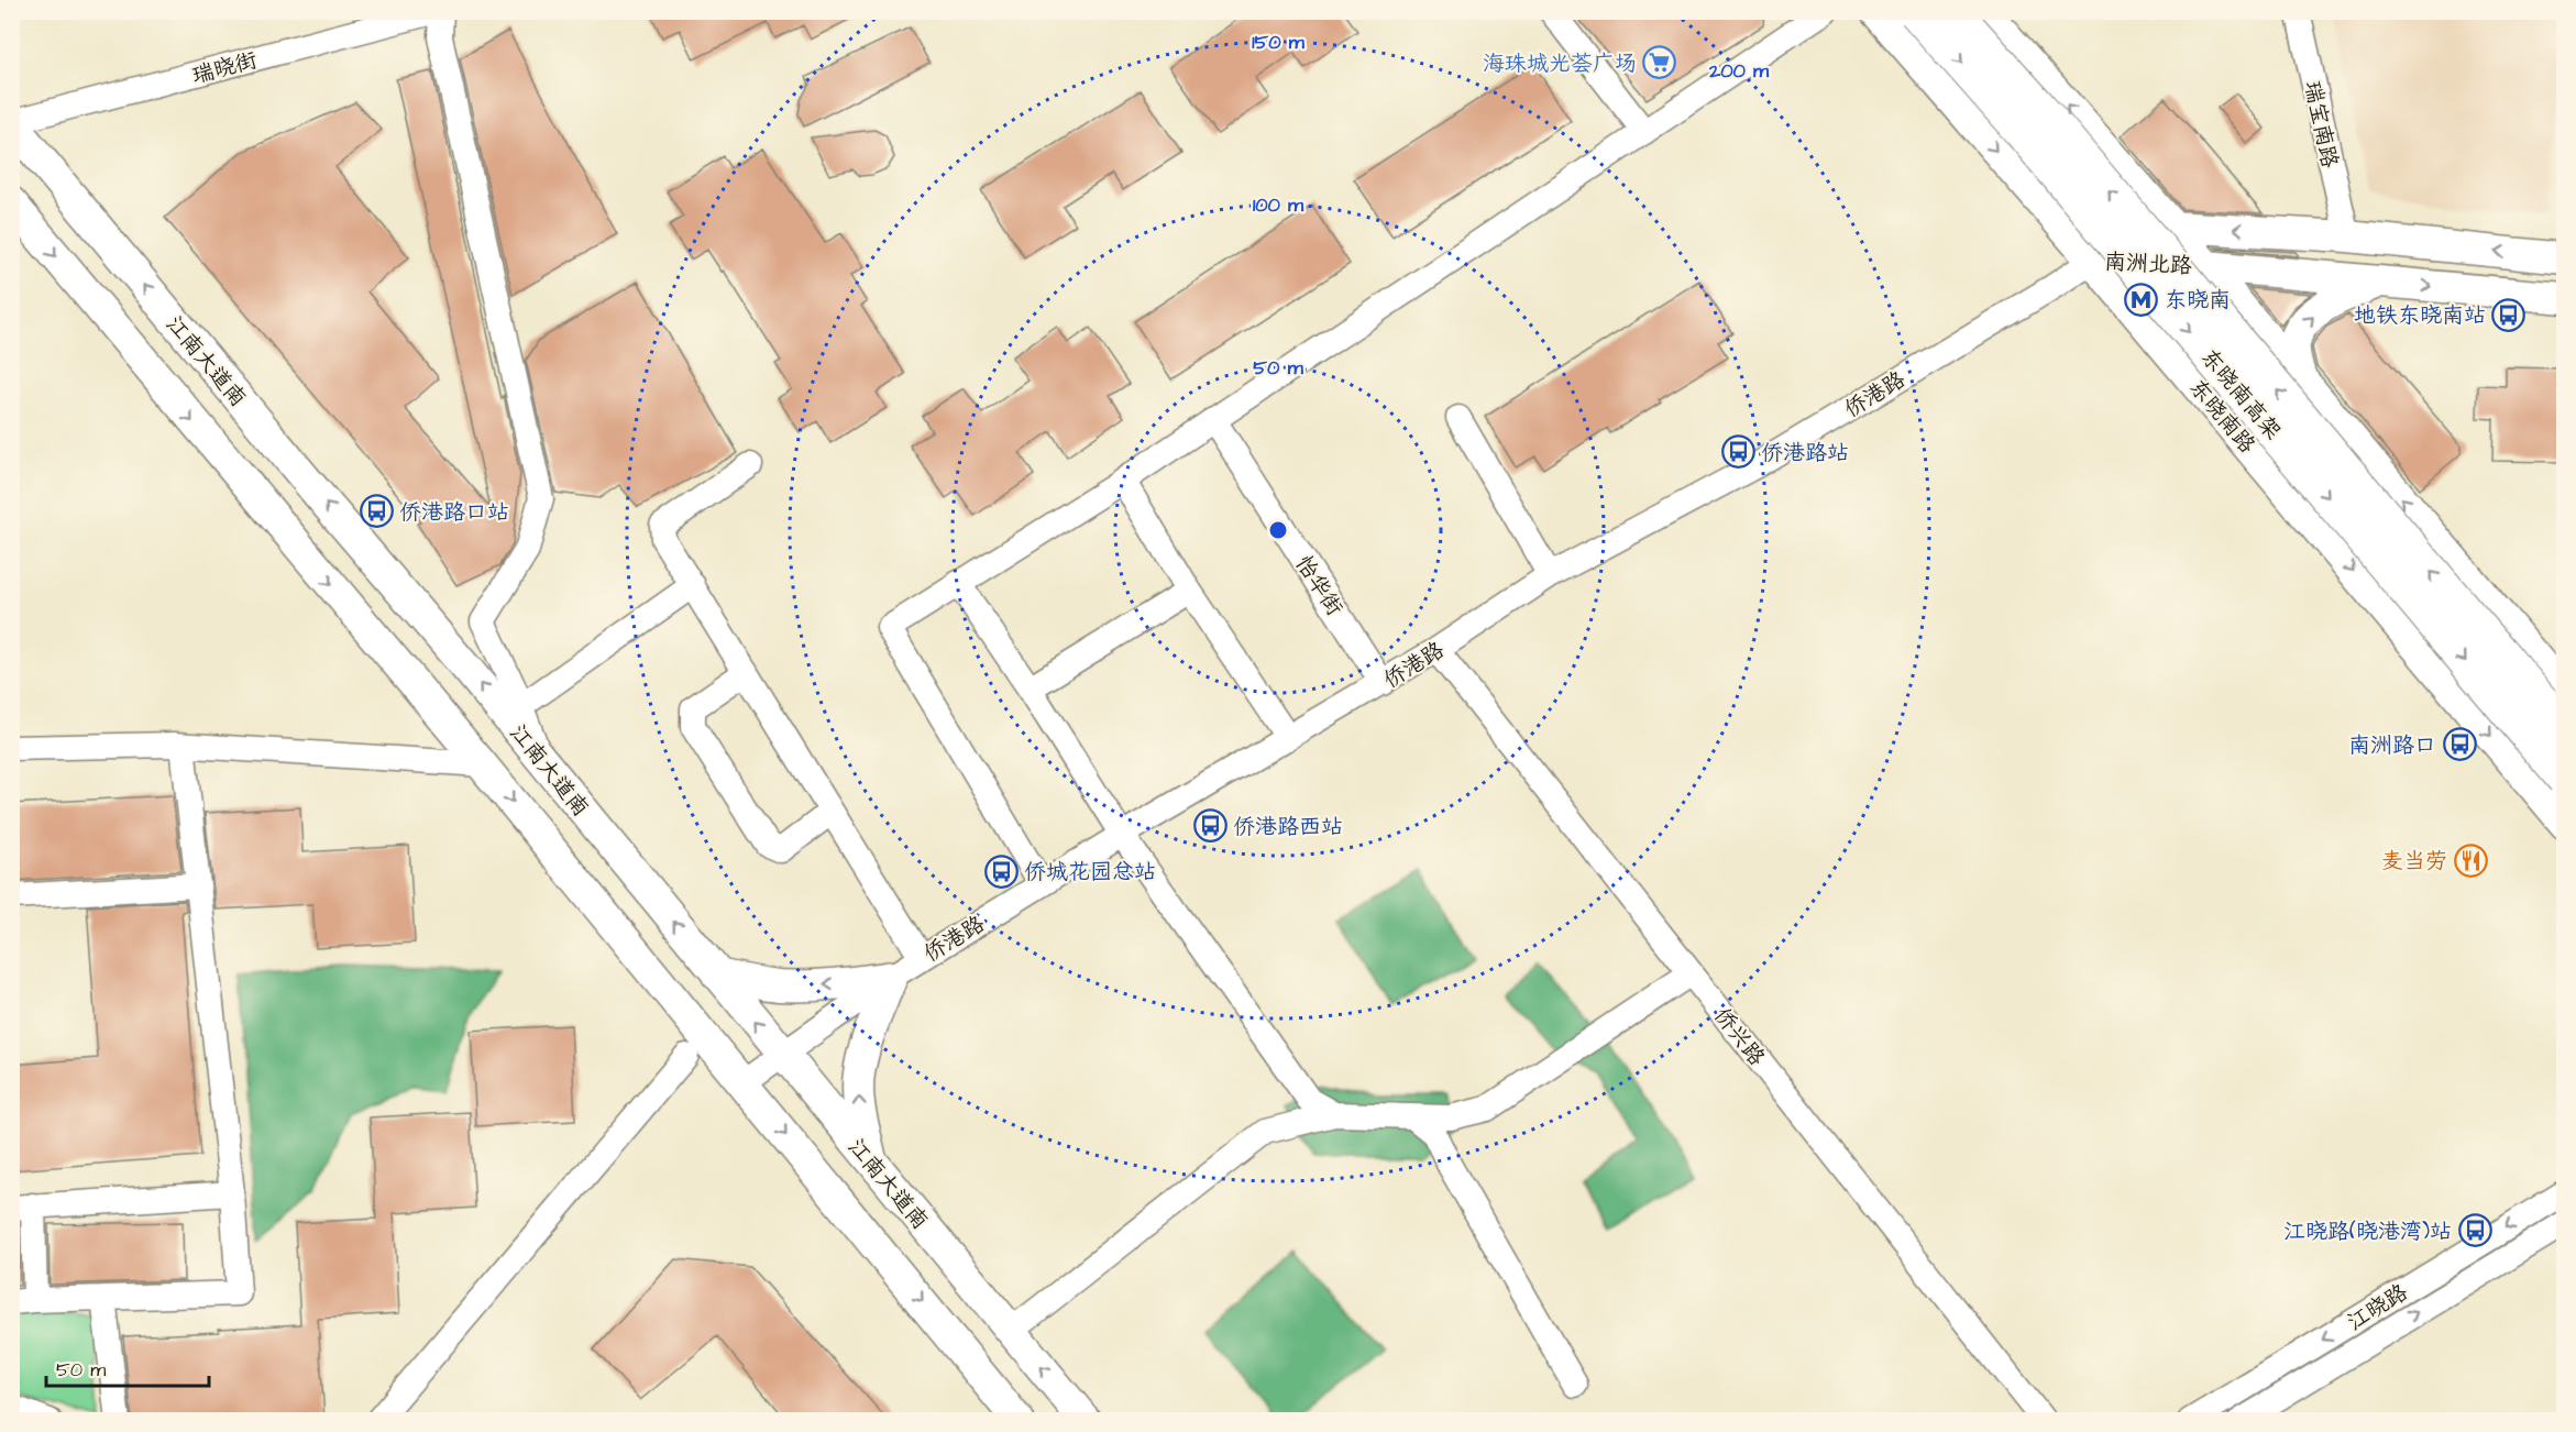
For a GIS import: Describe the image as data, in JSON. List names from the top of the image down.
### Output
{
  "streets": {
    "highway": ["东晓南高架"],
    "main road": ["南洲北路", "江南大道南", "东晓南路"],
    "street": [
      "瑞晓街",
      "瑞宝南路",
      "侨港路",
      "怡华街",
      "侨兴路",
      "江晓路"
    ]
  },
  "crossings": [
    ["瑞晓街", "江南大道南"],
    ["瑞宝南路", "南洲北路"],
    ["南洲北路", "侨港路"],
    ["南洲北路", "东晓南路"],
    ["江南大道南", "侨港路"],
    ["侨港路", "东晓南路"],
    ["侨港路", "怡华街"],
    ["侨港路", "侨兴路"]
  ],
  "places": {
    "supermarket": ["海珠城光荟广场"],
    "metro station": ["东晓南"],
    "bus stop": [
      "地铁东晓南站",
      "侨港路站",
      "侨港路口站",
      "南洲路口",
      "侨港路西站",
      "侨城花园总站",
      "江晓路(晓港湾)站"
    ],
    "restaurant": ["麦当劳"]
  },
  "scale_bar": "50 m",
  "rings": [
    "150 m",
    "200 m",
    "100 m",
    "50 m"
  ]
}
